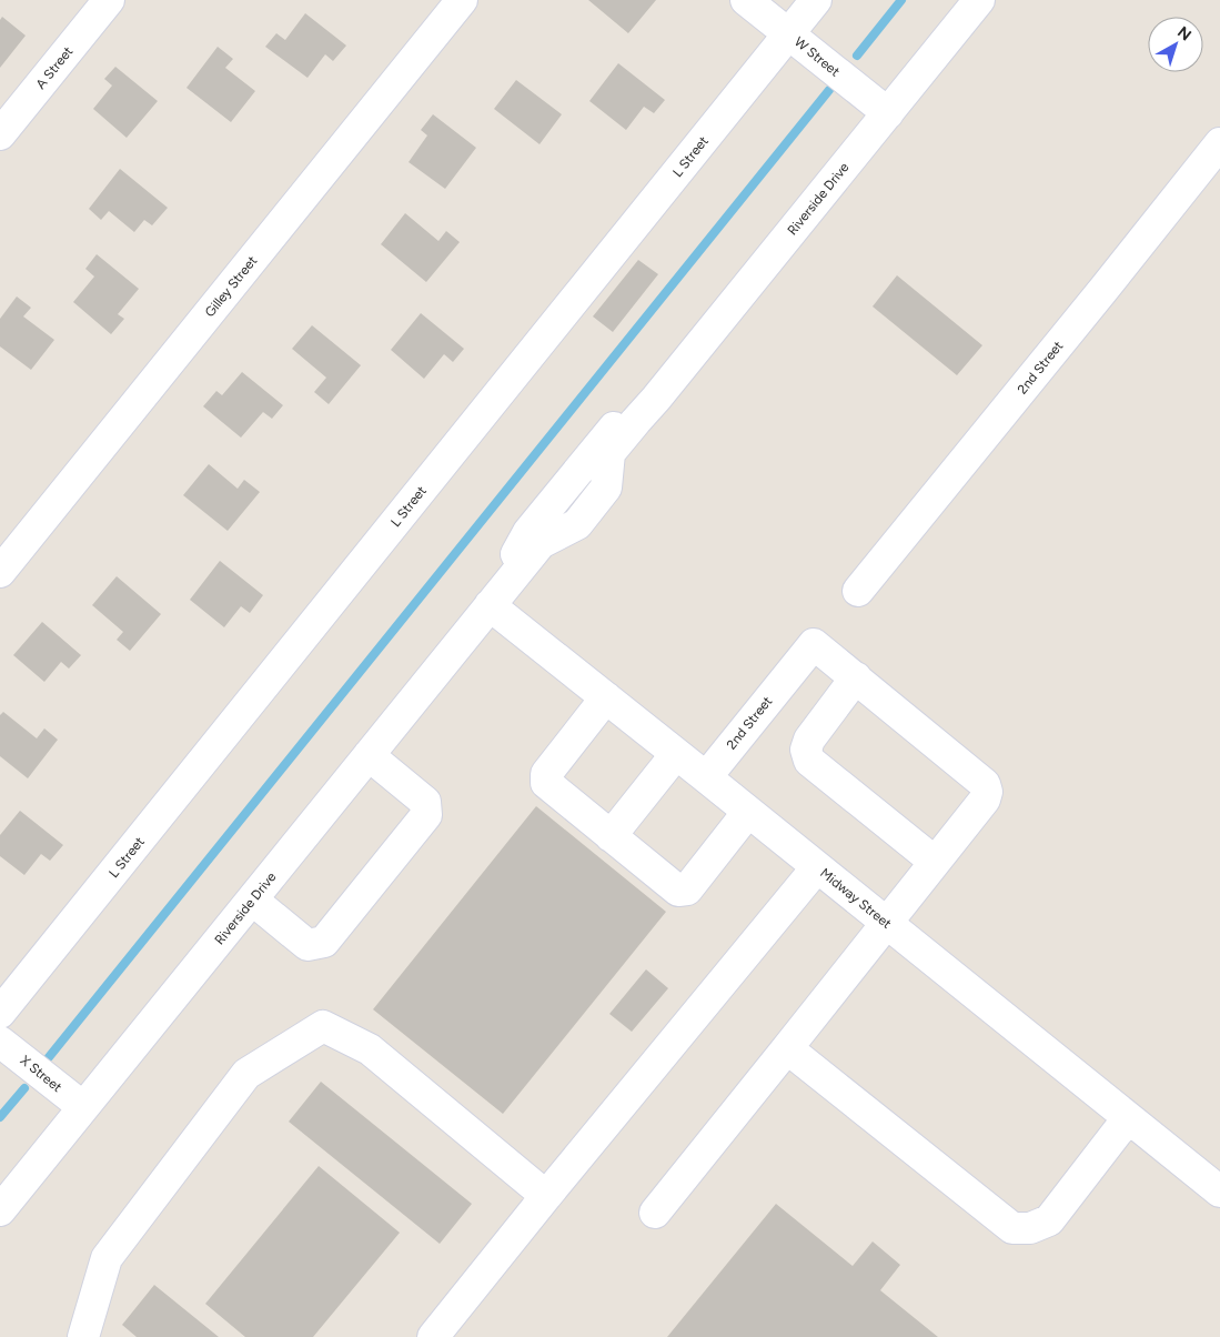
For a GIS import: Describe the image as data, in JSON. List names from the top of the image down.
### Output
{
  "streets": {
    "street": [
      "W Street",
      "A Street",
      "L Street",
      "Riverside Drive",
      "Gilley Street",
      "2nd Street",
      "Midway Street",
      "X Street"
    ]
  },
  "crossings": [
    ["W Street", "L Street"],
    ["W Street", "Riverside Drive"],
    ["Riverside Drive", "Midway Street"],
    ["Riverside Drive", "X Street"],
    ["2nd Street", "Midway Street"]
  ],
  "north": "top right"
}
